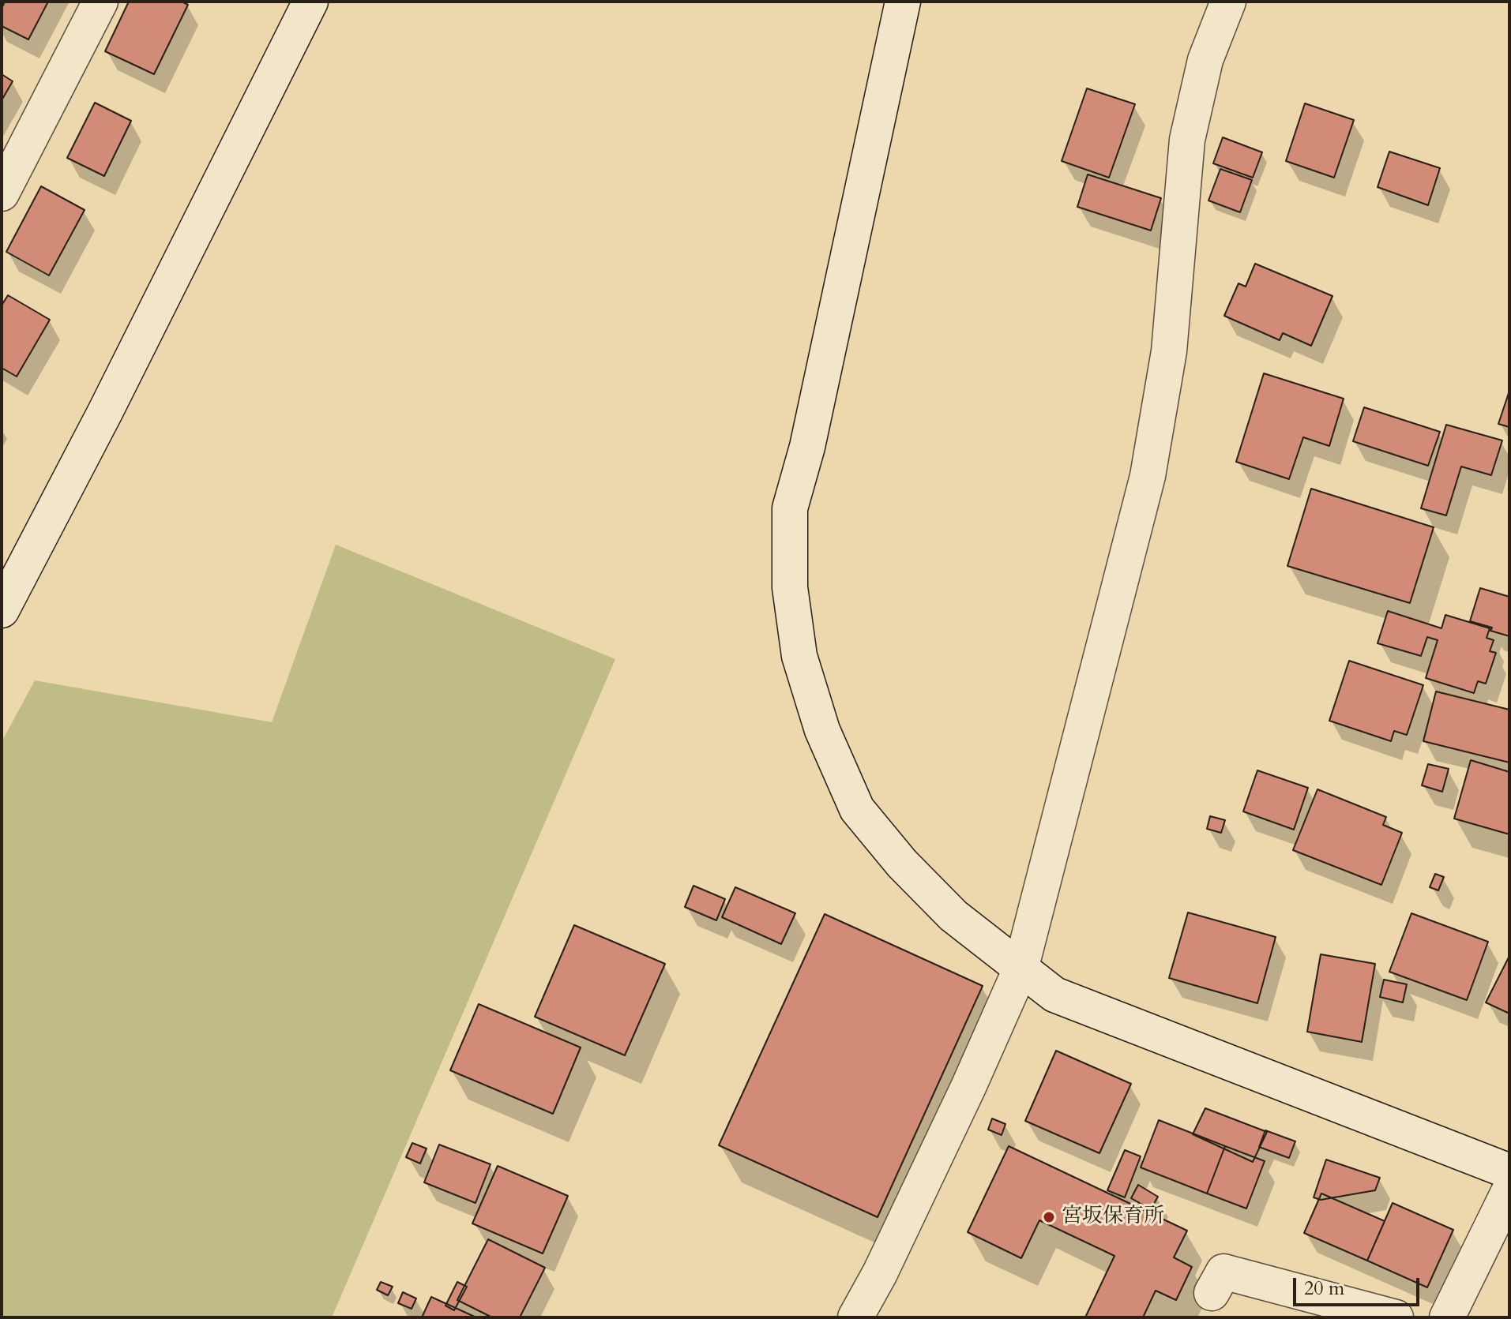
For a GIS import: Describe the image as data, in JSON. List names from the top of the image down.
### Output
{
  "places": ["宮坂保育所"],
  "scale_bar": "20 m"
}
